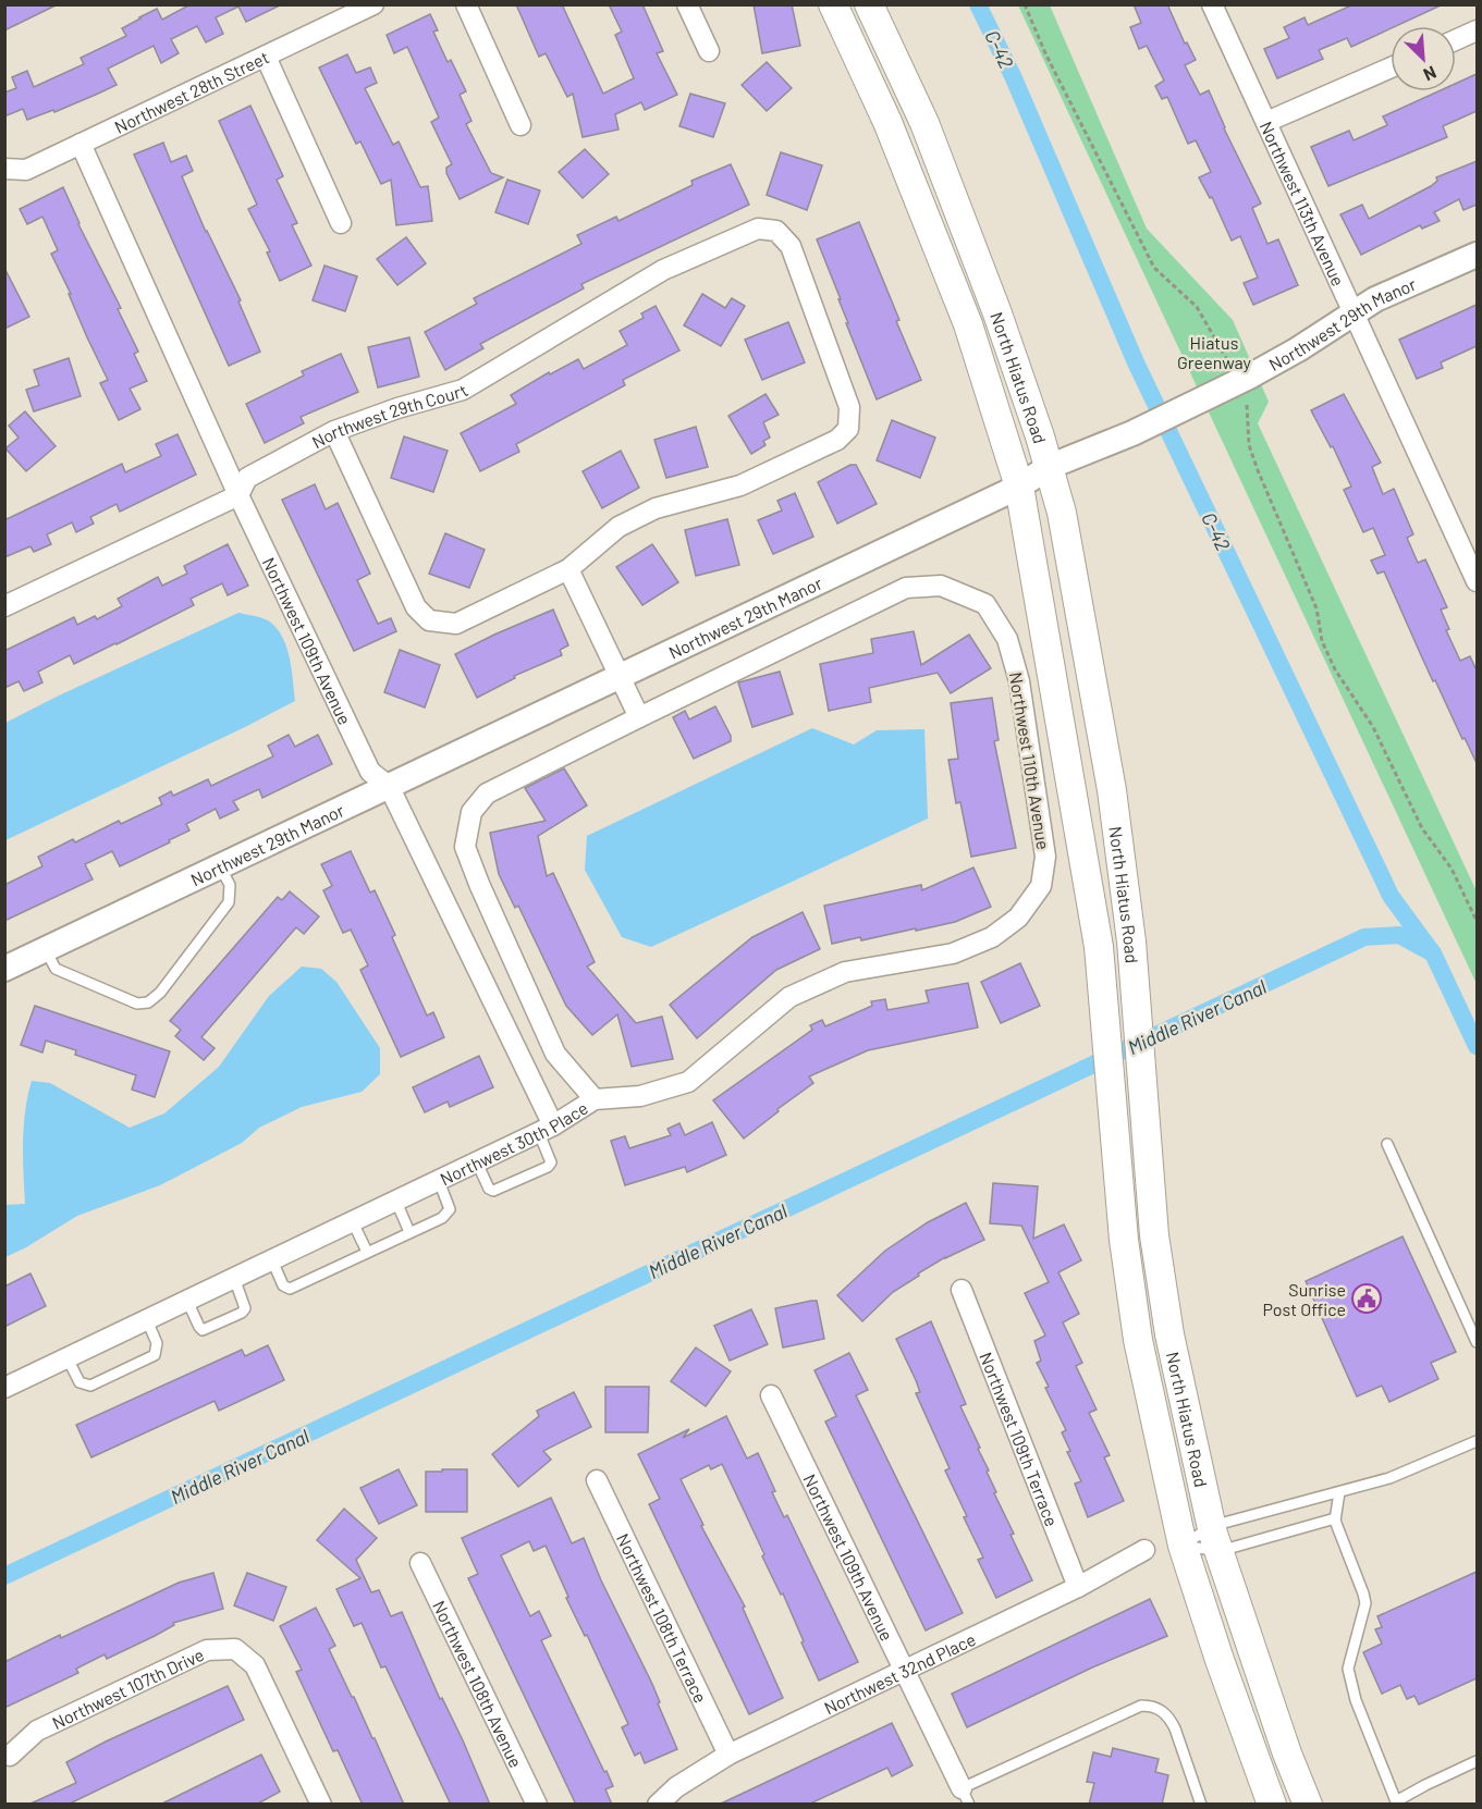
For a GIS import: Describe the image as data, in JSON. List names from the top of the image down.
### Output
{
  "streets": {
    "main road": ["North Hiatus Road"],
    "street": [
      "Northwest 28th Street",
      "Northwest 113th Avenue",
      "Northwest 29th Manor",
      "Northwest 29th Court",
      "Northwest 109th Avenue",
      "Northwest 110th Avenue",
      "Northwest 30th Place",
      "Northwest 109th Terrace",
      "Northwest 108th Terrace",
      "Northwest 32nd Place",
      "Northwest 108th Avenue",
      "Northwest 107th Drive"
    ]
  },
  "crossings": [
    ["Northwest 28th Street", "Northwest 109th Avenue"],
    ["Northwest 113th Avenue", "Northwest 29th Manor"],
    ["Northwest 29th Manor", "North Hiatus Road"],
    ["Northwest 29th Manor", "Northwest 109th Avenue"],
    ["Northwest 29th Court", "Northwest 109th Avenue"],
    ["Northwest 109th Avenue", "Northwest 30th Place"],
    ["Northwest 109th Avenue", "Northwest 32nd Place"],
    ["Northwest 110th Avenue", "Northwest 30th Place"],
    ["Northwest 109th Terrace", "Northwest 32nd Place"],
    ["Northwest 108th Terrace", "Northwest 32nd Place"]
  ],
  "water": ["C-42", "Middle River Canal"],
  "parks": ["Hiatus Greenway"],
  "places": {
    "public building": ["Sunrise Post Office"]
  },
  "north": "bottom right"
}
